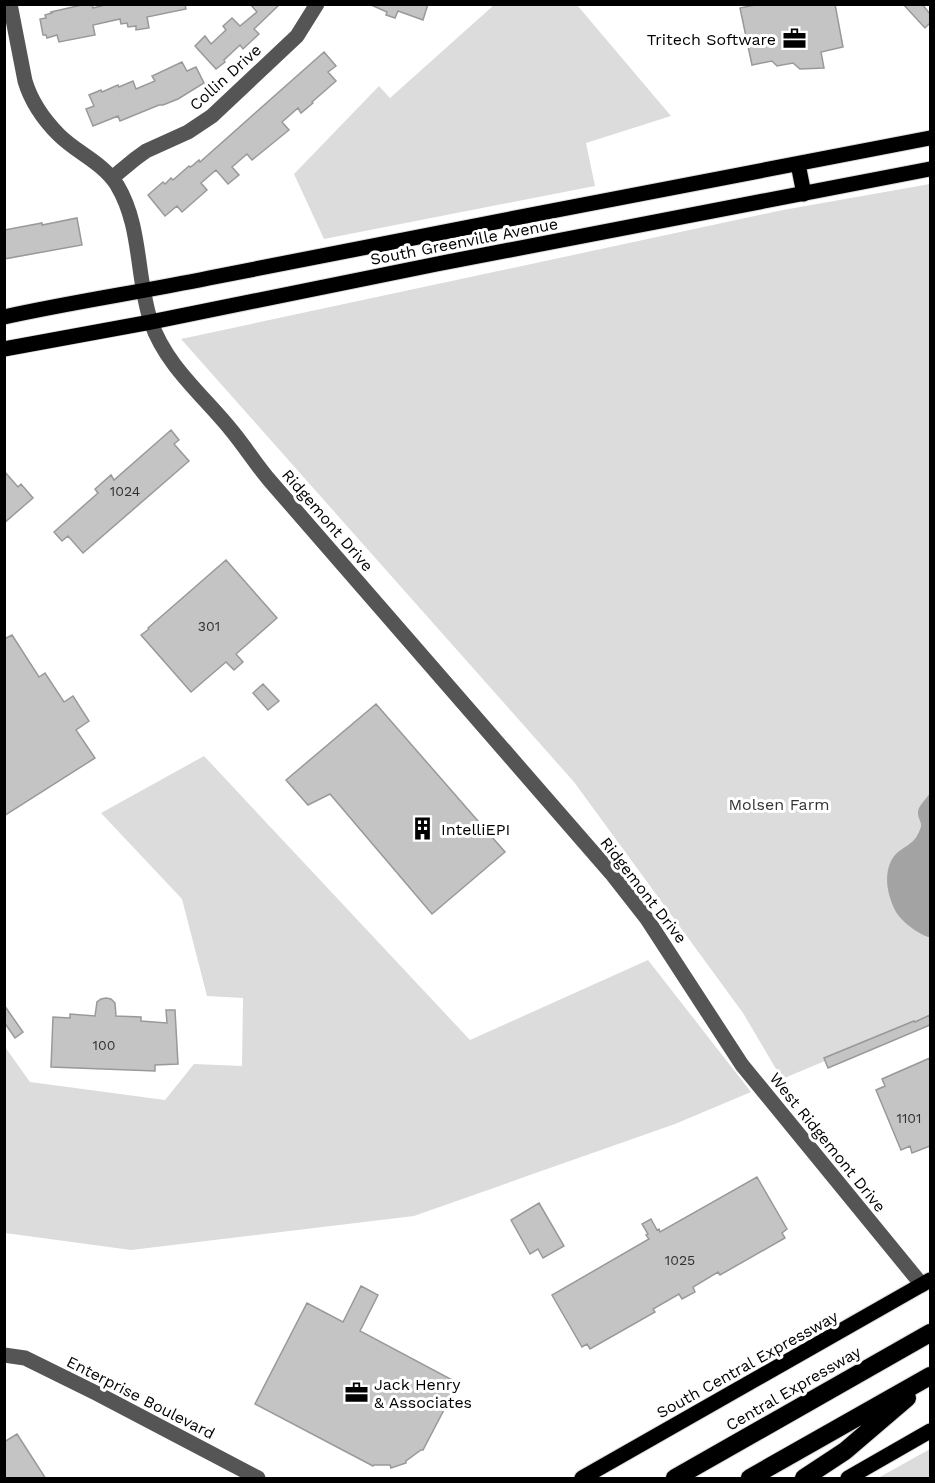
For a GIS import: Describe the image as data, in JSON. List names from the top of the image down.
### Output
{
  "streets": {
    "highway": ["Central Expressway"],
    "main road": ["South Greenville Avenue", "South Central Expressway"],
    "street": [
      "Collin Drive",
      "Ridgemont Drive",
      "West Ridgemont Drive",
      "Enterprise Boulevard"
    ]
  },
  "crossings": [
    ["Collin Drive", "Ridgemont Drive"],
    ["South Greenville Avenue", "Ridgemont Drive"],
    ["Ridgemont Drive", "West Ridgemont Drive"],
    ["West Ridgemont Drive", "South Central Expressway"]
  ],
  "parks": ["Molsen Farm"],
  "places": {
    "office": ["Tritech Software", "Jack Henry & Associates"],
    "building": ["IntelliEPI"]
  },
  "house_numbers": [
    "1024",
    "301",
    "100",
    "1101",
    "1025"
  ]
}
